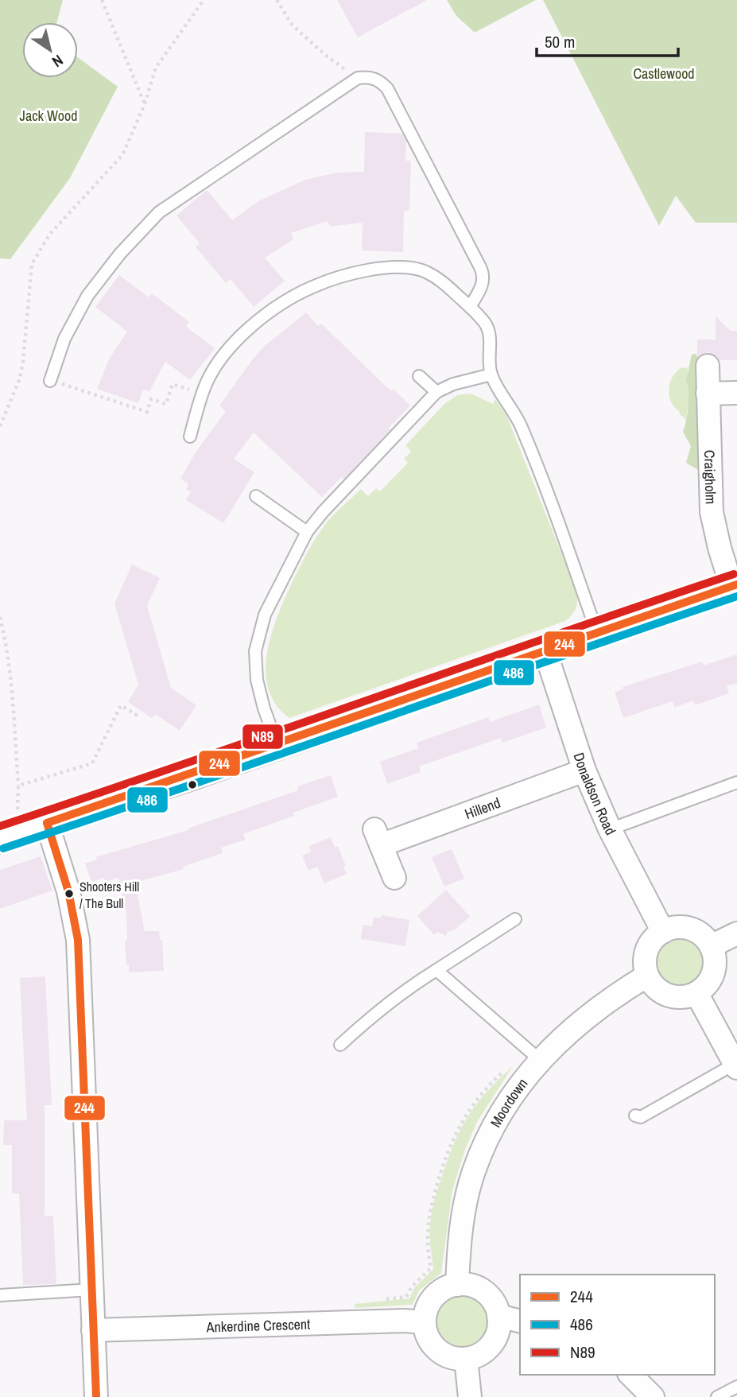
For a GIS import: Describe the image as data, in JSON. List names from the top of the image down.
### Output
{
  "streets": {
    "street": [
      "Craigholm",
      "Donaldson Road",
      "Hillend",
      "Moordown",
      "Ankerdine Crescent"
    ]
  },
  "crossings": [
    ["Donaldson Road", "Hillend"],
    ["Donaldson Road", "Moordown"],
    ["Moordown", "Ankerdine Crescent"]
  ],
  "parks": ["Castlewood", "Jack Wood"],
  "places": ["Shooters Hill / The Bull"],
  "lines": ["transit line N89", "transit line 244", "transit line 486"],
  "legend": ["244", "486", "N89"],
  "scale_bar": "50 m",
  "north": "bottom right"
}
